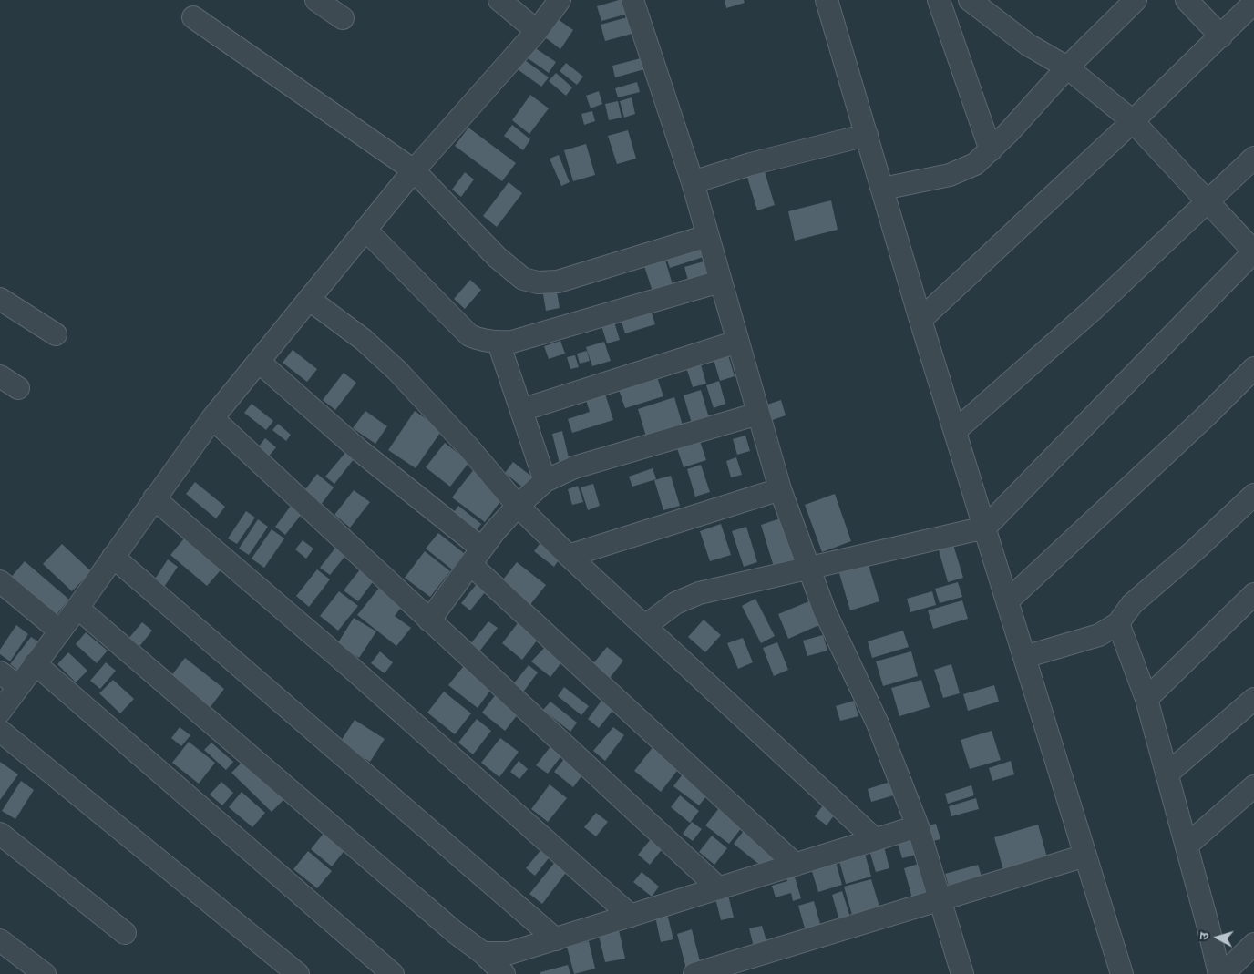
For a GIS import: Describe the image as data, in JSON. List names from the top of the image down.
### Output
{
  "north": "left"
}
